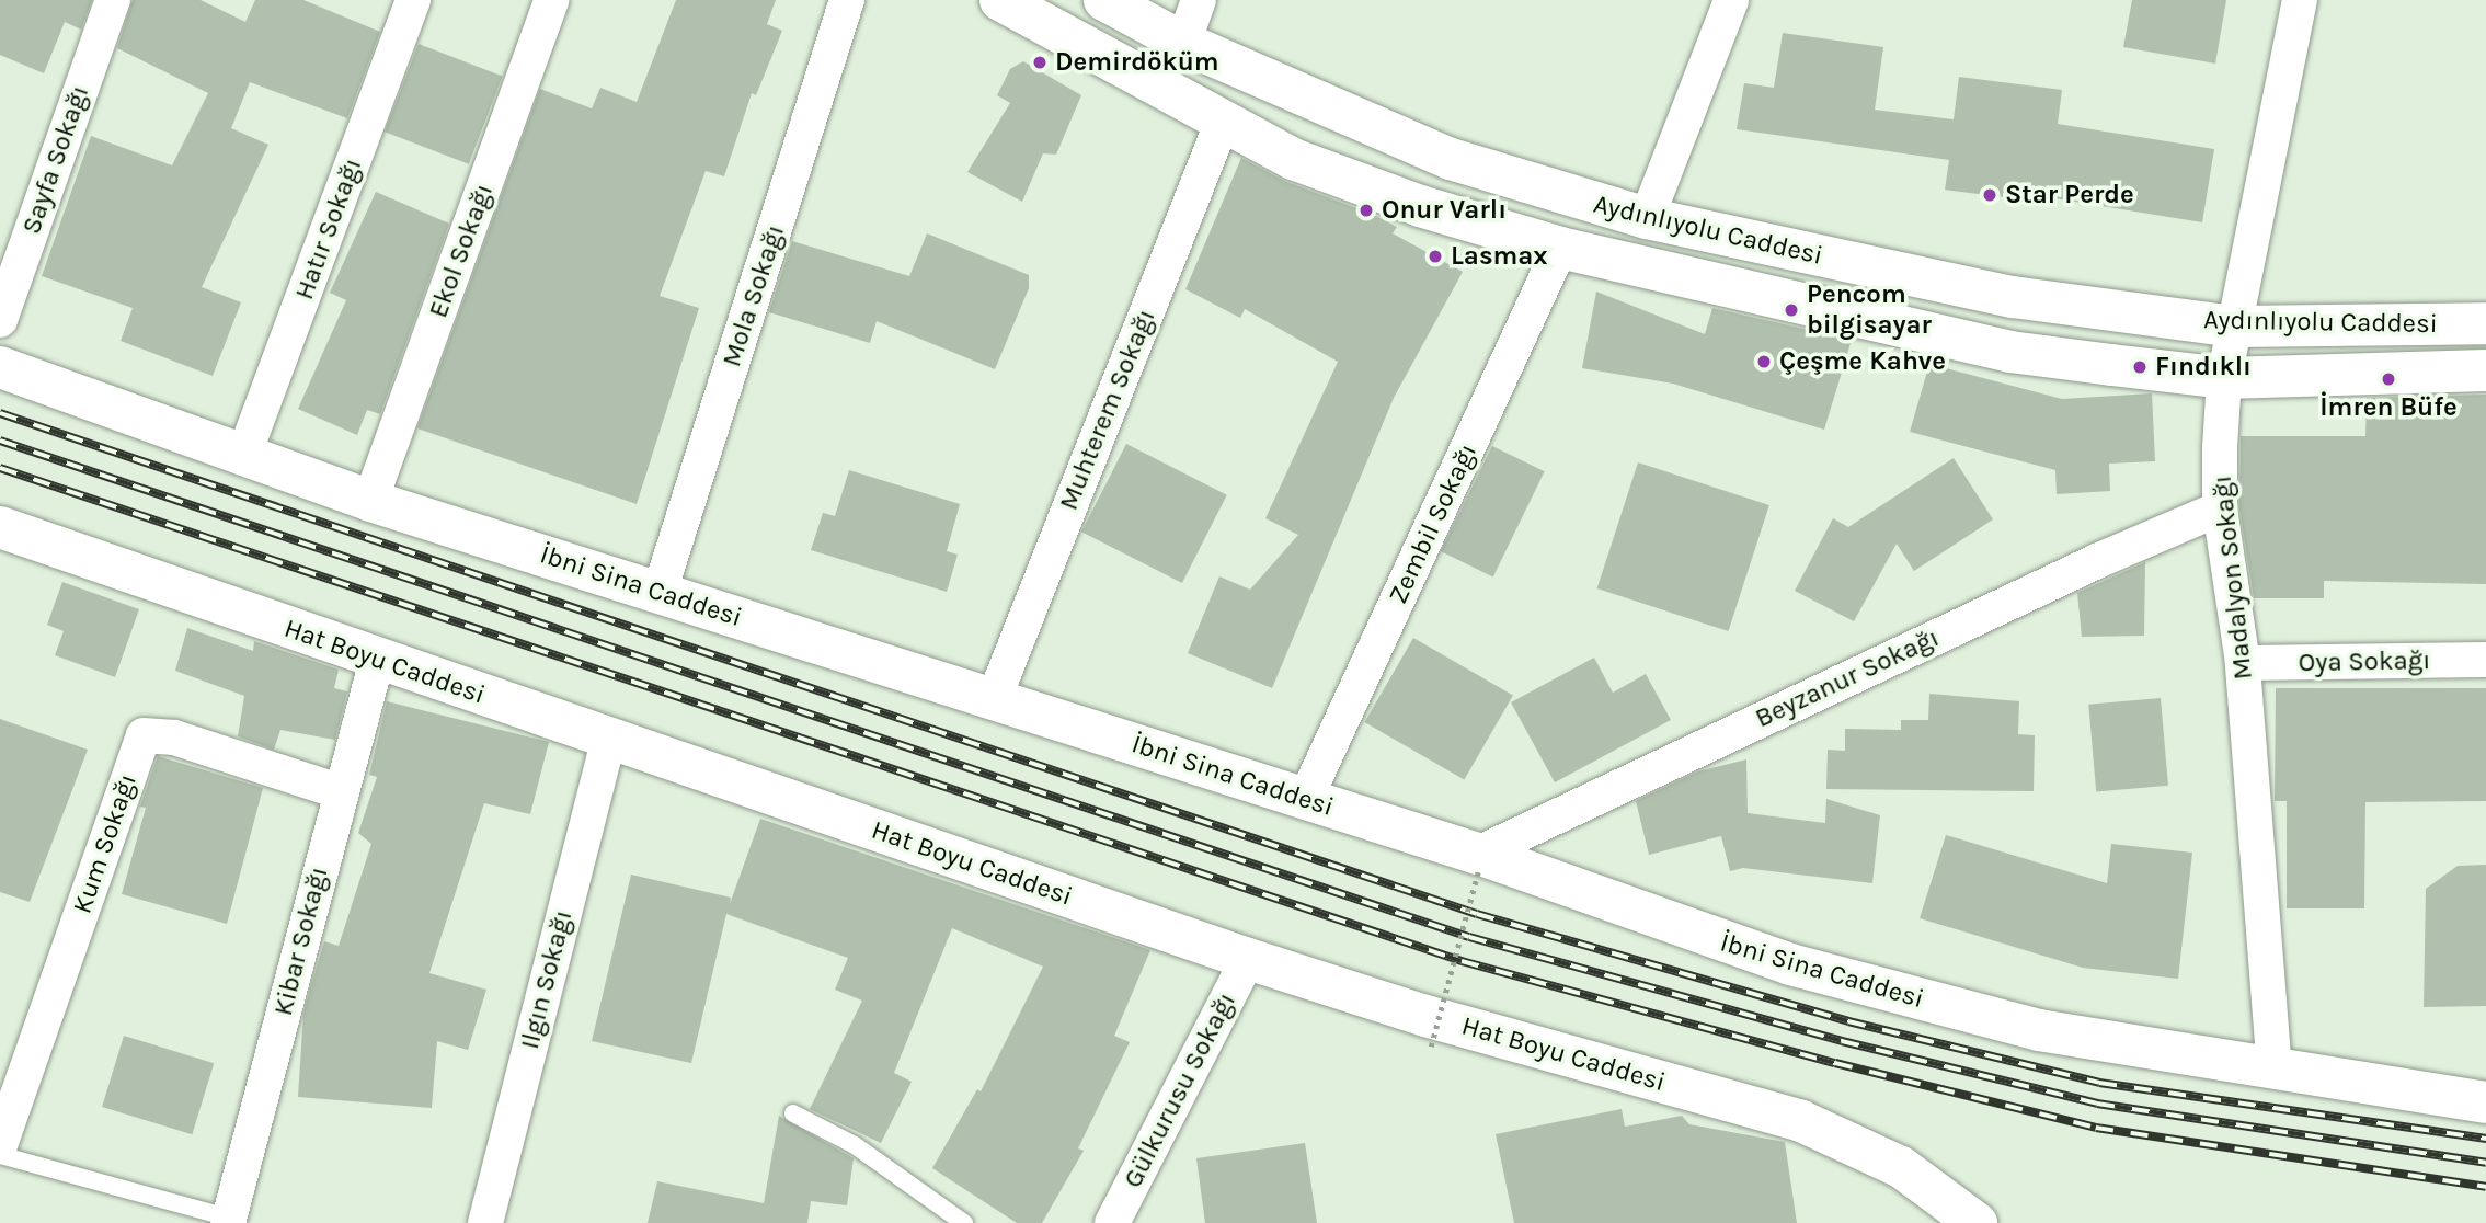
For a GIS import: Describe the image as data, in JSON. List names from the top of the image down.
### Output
{
  "streets": {
    "street": [
      "Sayfa Sokağı",
      "Hatır Sokağı",
      "Aydınlıyolu Caddesi",
      "Ekol Sokağı",
      "Mola Sokağı",
      "Muhterem Sokağı",
      "Zembil Sokağı",
      "Madalyon Sokağı",
      "İbni Sina Caddesi",
      "Hat Boyu Caddesi",
      "Oya Sokağı",
      "Beyzanur Sokağı",
      "Kum Sokağı",
      "Kibar Sokağı",
      "Ilgın Sokağı",
      "Gülkurusu Sokağı"
    ]
  },
  "crossings": [
    ["Hatır Sokağı", "İbni Sina Caddesi"],
    ["Aydınlıyolu Caddesi", "Madalyon Sokağı"],
    ["Ekol Sokağı", "İbni Sina Caddesi"],
    ["Mola Sokağı", "İbni Sina Caddesi"],
    ["Muhterem Sokağı", "İbni Sina Caddesi"],
    ["Zembil Sokağı", "İbni Sina Caddesi"],
    ["Madalyon Sokağı", "İbni Sina Caddesi"],
    ["Madalyon Sokağı", "Oya Sokağı"],
    ["Madalyon Sokağı", "Beyzanur Sokağı"],
    ["İbni Sina Caddesi", "Beyzanur Sokağı"],
    ["Hat Boyu Caddesi", "Kibar Sokağı"],
    ["Hat Boyu Caddesi", "Ilgın Sokağı"],
    ["Hat Boyu Caddesi", "Gülkurusu Sokağı"],
    ["Kum Sokağı", "Kibar Sokağı"]
  ],
  "places": [
    "Demirdöküm",
    "Star Perde",
    "Onur Varlı",
    "Lasmax",
    "Pencom bilgisayar",
    "Çeşme Kahve",
    "Fındıklı",
    "İmren Büfe"
  ]
}
